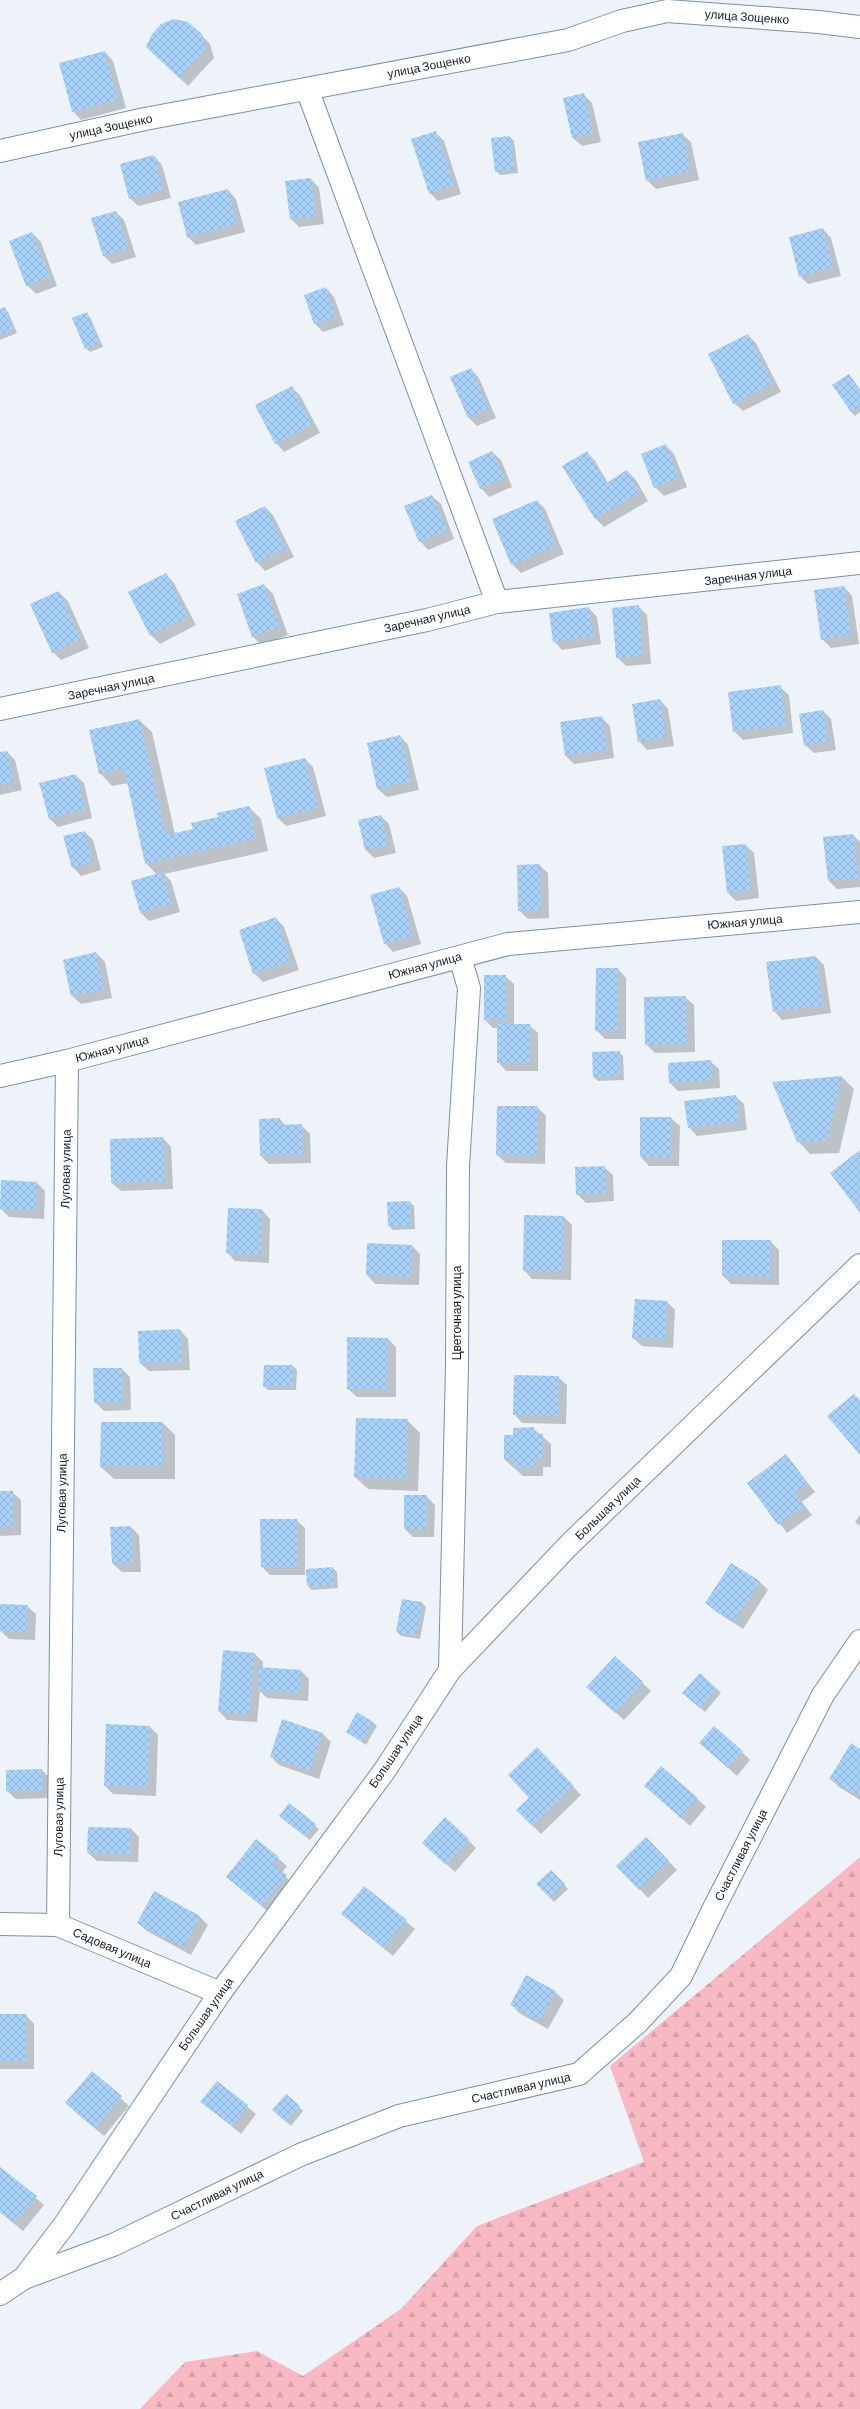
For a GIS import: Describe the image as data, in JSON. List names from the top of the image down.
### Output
{
  "streets": {
    "street": [
      "улица Зощенко",
      "Заречная улица",
      "Южная улица",
      "Луговая улица",
      "Цветочная улица",
      "Большая улица",
      "Счастливая улица",
      "Садовая улица"
    ]
  },
  "crossings": [
    ["Южная улица", "Луговая улица"],
    ["Южная улица", "Цветочная улица"],
    ["Луговая улица", "Садовая улица"],
    ["Цветочная улица", "Большая улица"],
    ["Большая улица", "Счастливая улица"],
    ["Большая улица", "Садовая улица"]
  ]
}
